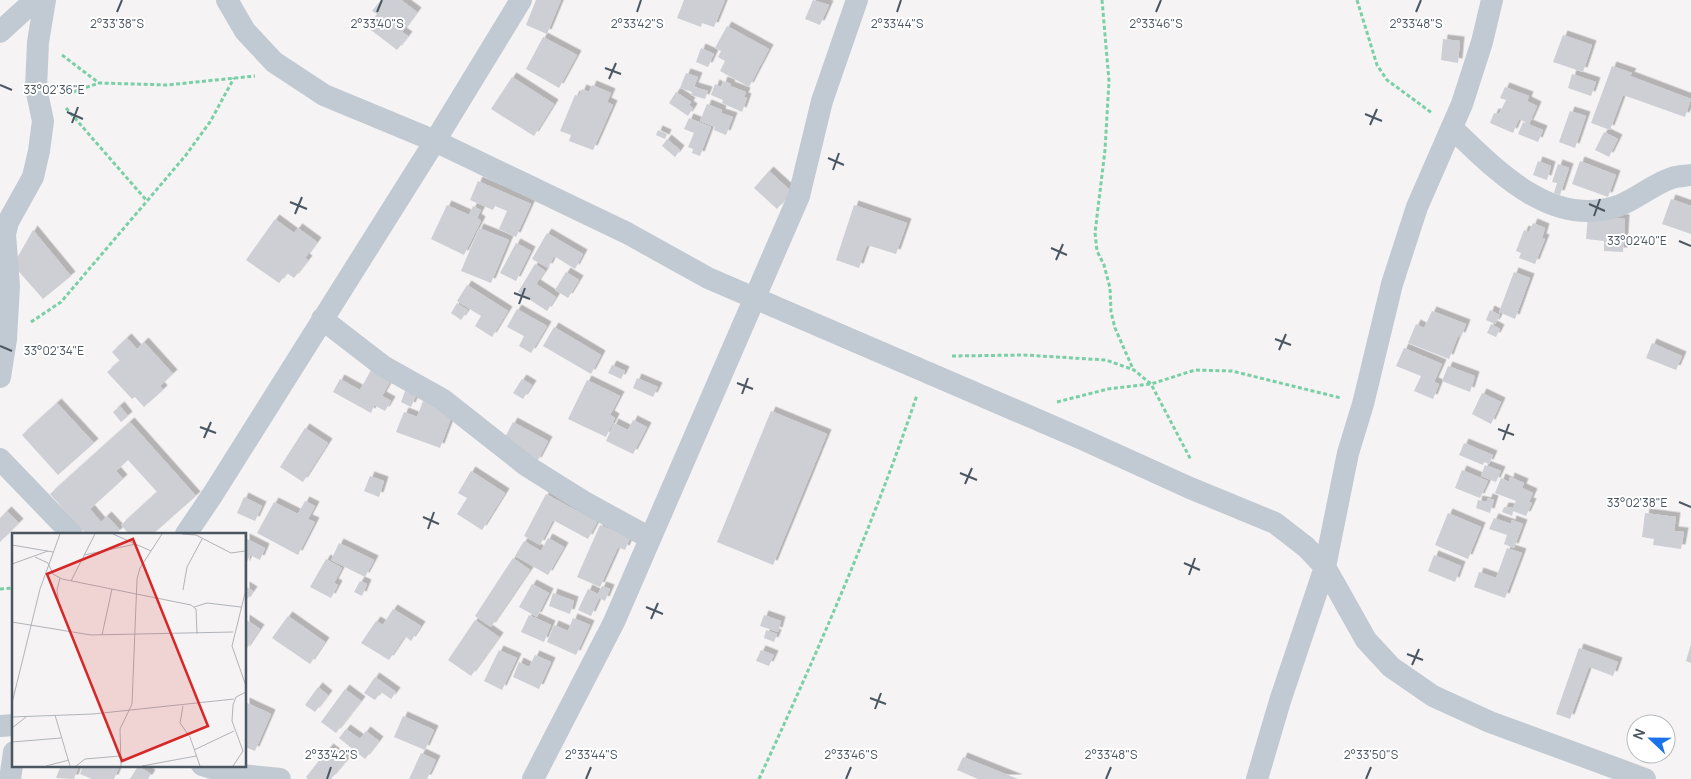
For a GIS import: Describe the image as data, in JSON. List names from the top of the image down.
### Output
{
  "north": "left",
  "coordinates": [
    "2°33'38\"S",
    "2°33'40\"S",
    "2°33'42\"S",
    "2°33'44\"S",
    "2°33'46\"S",
    "2°33'48\"S",
    "33°02'36\"E",
    "33°02'40\"E",
    "33°02'34\"E",
    "33°02'38\"E",
    "2°33'50\"S"
  ]
}
